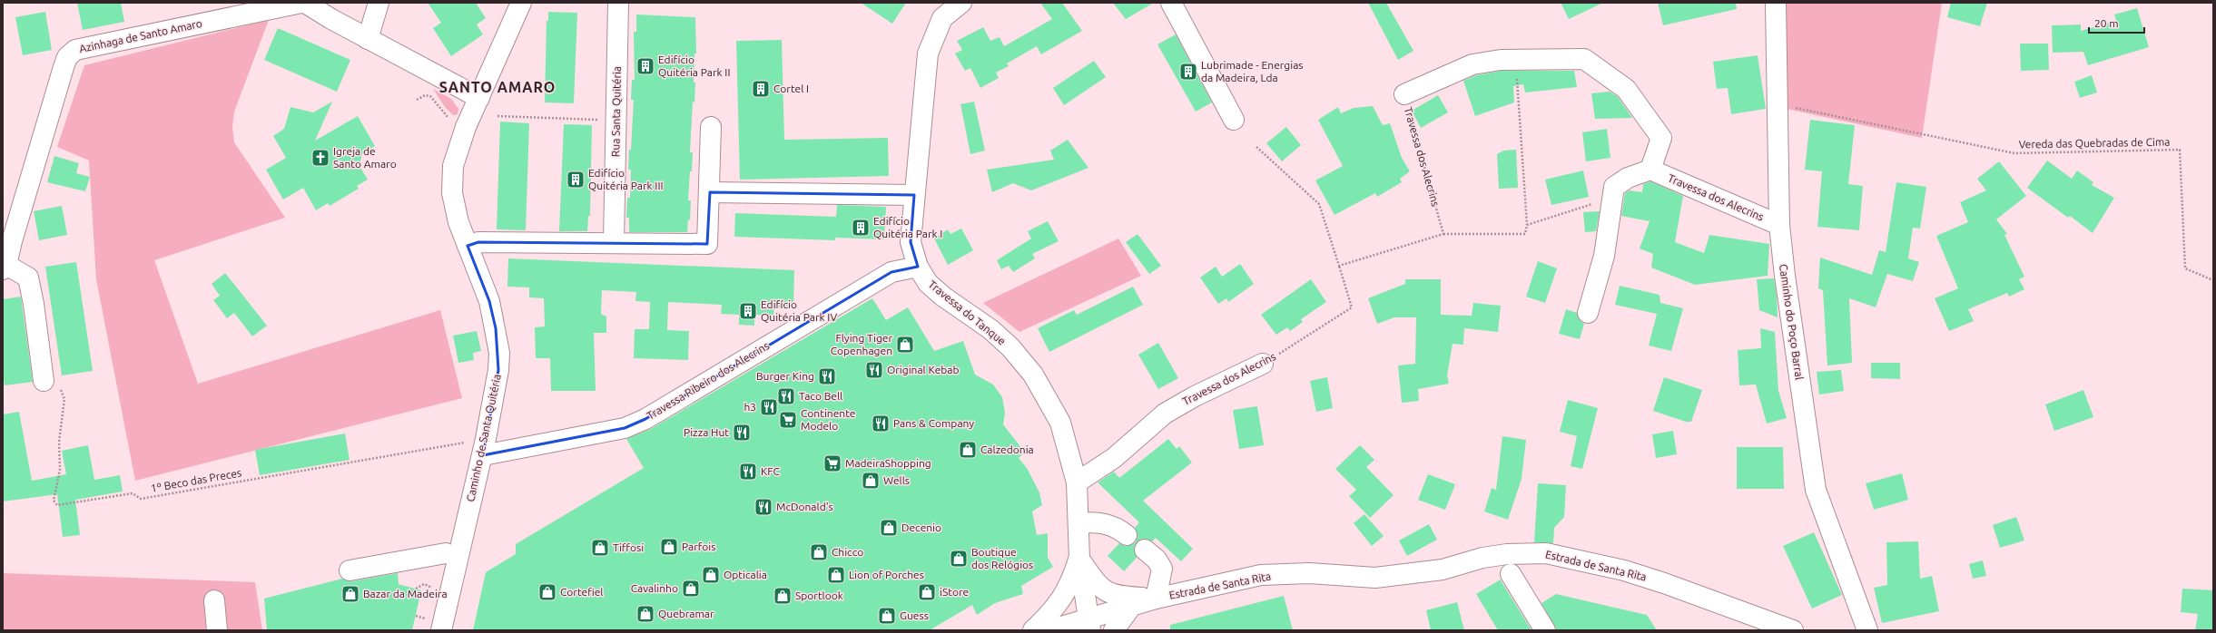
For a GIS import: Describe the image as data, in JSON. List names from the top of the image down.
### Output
{
  "streets": {
    "street": [
      "Azinhaga de Santo Amaro",
      "Rua Santa Quitéria",
      "Travessa dos Alecrins",
      "Travessa do Tanque",
      "Caminho do Poço Barral",
      "Travessa Ribeiro dos Alecrins",
      "Caminho de Santa Quitéria",
      "Estrada de Santa Rita"
    ],
    "path": ["Vereda das Quebradas de Cima", "1º Beco das Preces"]
  },
  "crossings": [
    ["Azinhaga de Santo Amaro", "1º Beco das Preces"],
    ["Travessa dos Alecrins", "Travessa do Tanque"],
    ["Travessa dos Alecrins", "Caminho do Poço Barral"],
    ["Travessa do Tanque", "Travessa Ribeiro dos Alecrins"],
    ["Travessa do Tanque", "Estrada de Santa Rita"],
    ["Travessa Ribeiro dos Alecrins", "Caminho de Santa Quitéria"]
  ],
  "districts": ["SANTO AMARO"],
  "places": {
    "building": [
      "Edifício Quitéria Park II",
      "Lubrimade - Energias da Madeira, Lda",
      "Cortel I",
      "Edifício Quitéria Park III",
      "Edifício Quitéria Park I",
      "Edifício Quitéria Park IV"
    ],
    "church": ["Igreja de Santo Amaro"],
    "shop": [
      "Flying Tiger Copenhagen",
      "Calzedonia",
      "Wells",
      "Decenio",
      "Parfois",
      "Tiffosi",
      "Chicco",
      "Boutique dos Relógios",
      "Opticalia",
      "Lion of Porches",
      "Cavalinho",
      "Cortefiel",
      "iStore",
      "Bazar da Madeira",
      "Sportlook",
      "Quebramar",
      "Guess"
    ],
    "restaurant": [
      "Original Kebab",
      "Burger King",
      "Taco Bell",
      "h3",
      "Pans & Company",
      "Pizza Hut",
      "KFC",
      "McDonald's"
    ],
    "supermarket": ["Continente Modelo", "MadeiraShopping"]
  },
  "scale_bar": "20 m"
}
